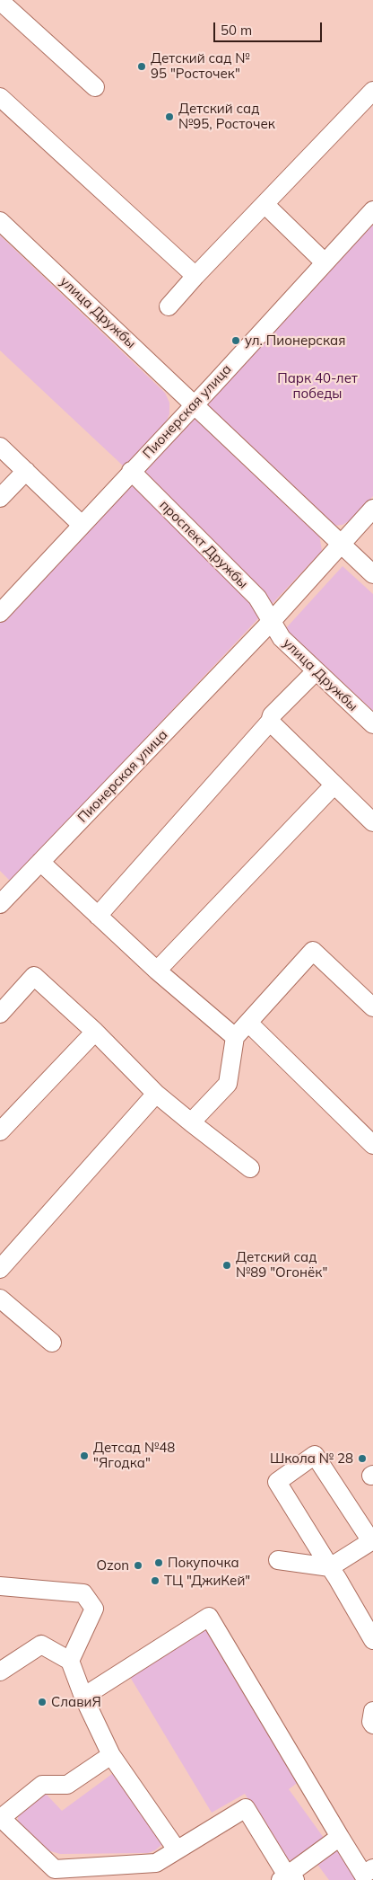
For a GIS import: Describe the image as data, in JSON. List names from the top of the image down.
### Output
{
  "streets": {
    "street": ["улица Дружбы", "Пионерская улица", "проспект Дружбы"]
  },
  "crossings": [
    ["улица Дружбы", "Пионерская улица"],
    ["улица Дружбы", "проспект Дружбы"],
    ["Пионерская улица", "проспект Дружбы"]
  ],
  "parks": ["Парк 40-лет победы"],
  "places": [
    "Детский сад № 95 \"Росточек\"",
    "Детский сад №95, Росточек",
    "ул. Пионерская",
    "Детский сад №89 \"Огонёк\"",
    "Детсад №48 \"Ягодка\"",
    "Школа № 28",
    "Покупочка",
    "Ozon",
    "ТЦ \"ДжиКей\"",
    "СлавиЯ"
  ],
  "scale_bar": "50 m"
}
